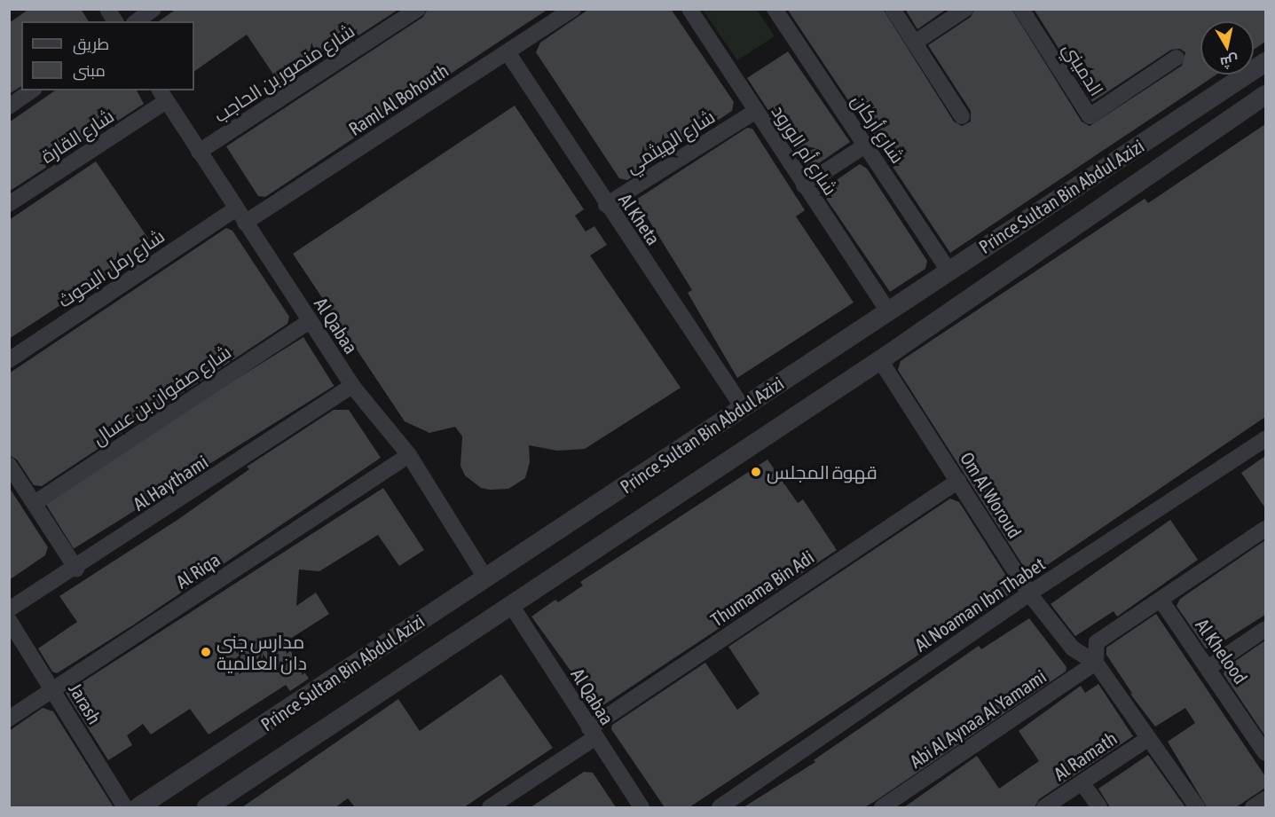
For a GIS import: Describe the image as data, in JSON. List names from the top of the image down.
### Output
{
  "streets": {
    "street": [
      "الدميني",
      "شارع منصور بن الحاجب",
      "Raml Al Bohouth",
      "شارع أركان",
      "شارع القارة",
      "شارع الهيثمي",
      "شارع أم الورود",
      "Prince Sultan Bin Abdul Azizi",
      "Al Kheta",
      "شارع رمل البحوث",
      "Al Qabaa",
      "شارع صفوان بن عسال",
      "Al Haythami",
      "Om Al Woroud",
      "Al Riqa",
      "Thumama Bin Adi",
      "Al Noaman Ibn Thabet",
      "Al Khelood",
      "Jarash",
      "Abi Al Aynaa Al Yamami",
      "Al Ramath"
    ]
  },
  "crossings": [
    ["شارع منصور بن الحاجب", "Al Qabaa"],
    ["Raml Al Bohouth", "Al Kheta"],
    ["Raml Al Bohouth", "Al Qabaa"],
    ["شارع أركان", "Prince Sultan Bin Abdul Azizi"],
    ["شارع القارة", "Al Qabaa"],
    ["شارع الهيثمي", "شارع أم الورود"],
    ["شارع الهيثمي", "Al Kheta"],
    ["شارع أم الورود", "Prince Sultan Bin Abdul Azizi"],
    ["Prince Sultan Bin Abdul Azizi", "Al Kheta"],
    ["Prince Sultan Bin Abdul Azizi", "Al Qabaa"],
    ["Prince Sultan Bin Abdul Azizi", "Om Al Woroud"],
    ["شارع رمل البحوث", "Al Qabaa"],
    ["Al Qabaa", "شارع صفوان بن عسال"],
    ["Al Qabaa", "Al Haythami"],
    ["Al Qabaa", "Al Riqa"],
    ["Al Qabaa", "Thumama Bin Adi"],
    ["Om Al Woroud", "Thumama Bin Adi"],
    ["Om Al Woroud", "Al Noaman Ibn Thabet"],
    ["Om Al Woroud", "Abi Al Aynaa Al Yamami"],
    ["Al Riqa", "Jarash"]
  ],
  "places": ["قهوة المجلس", "مدارس جنى دان العالمية"],
  "legend": ["طريق", "مبنى"],
  "north": "bottom"
}
